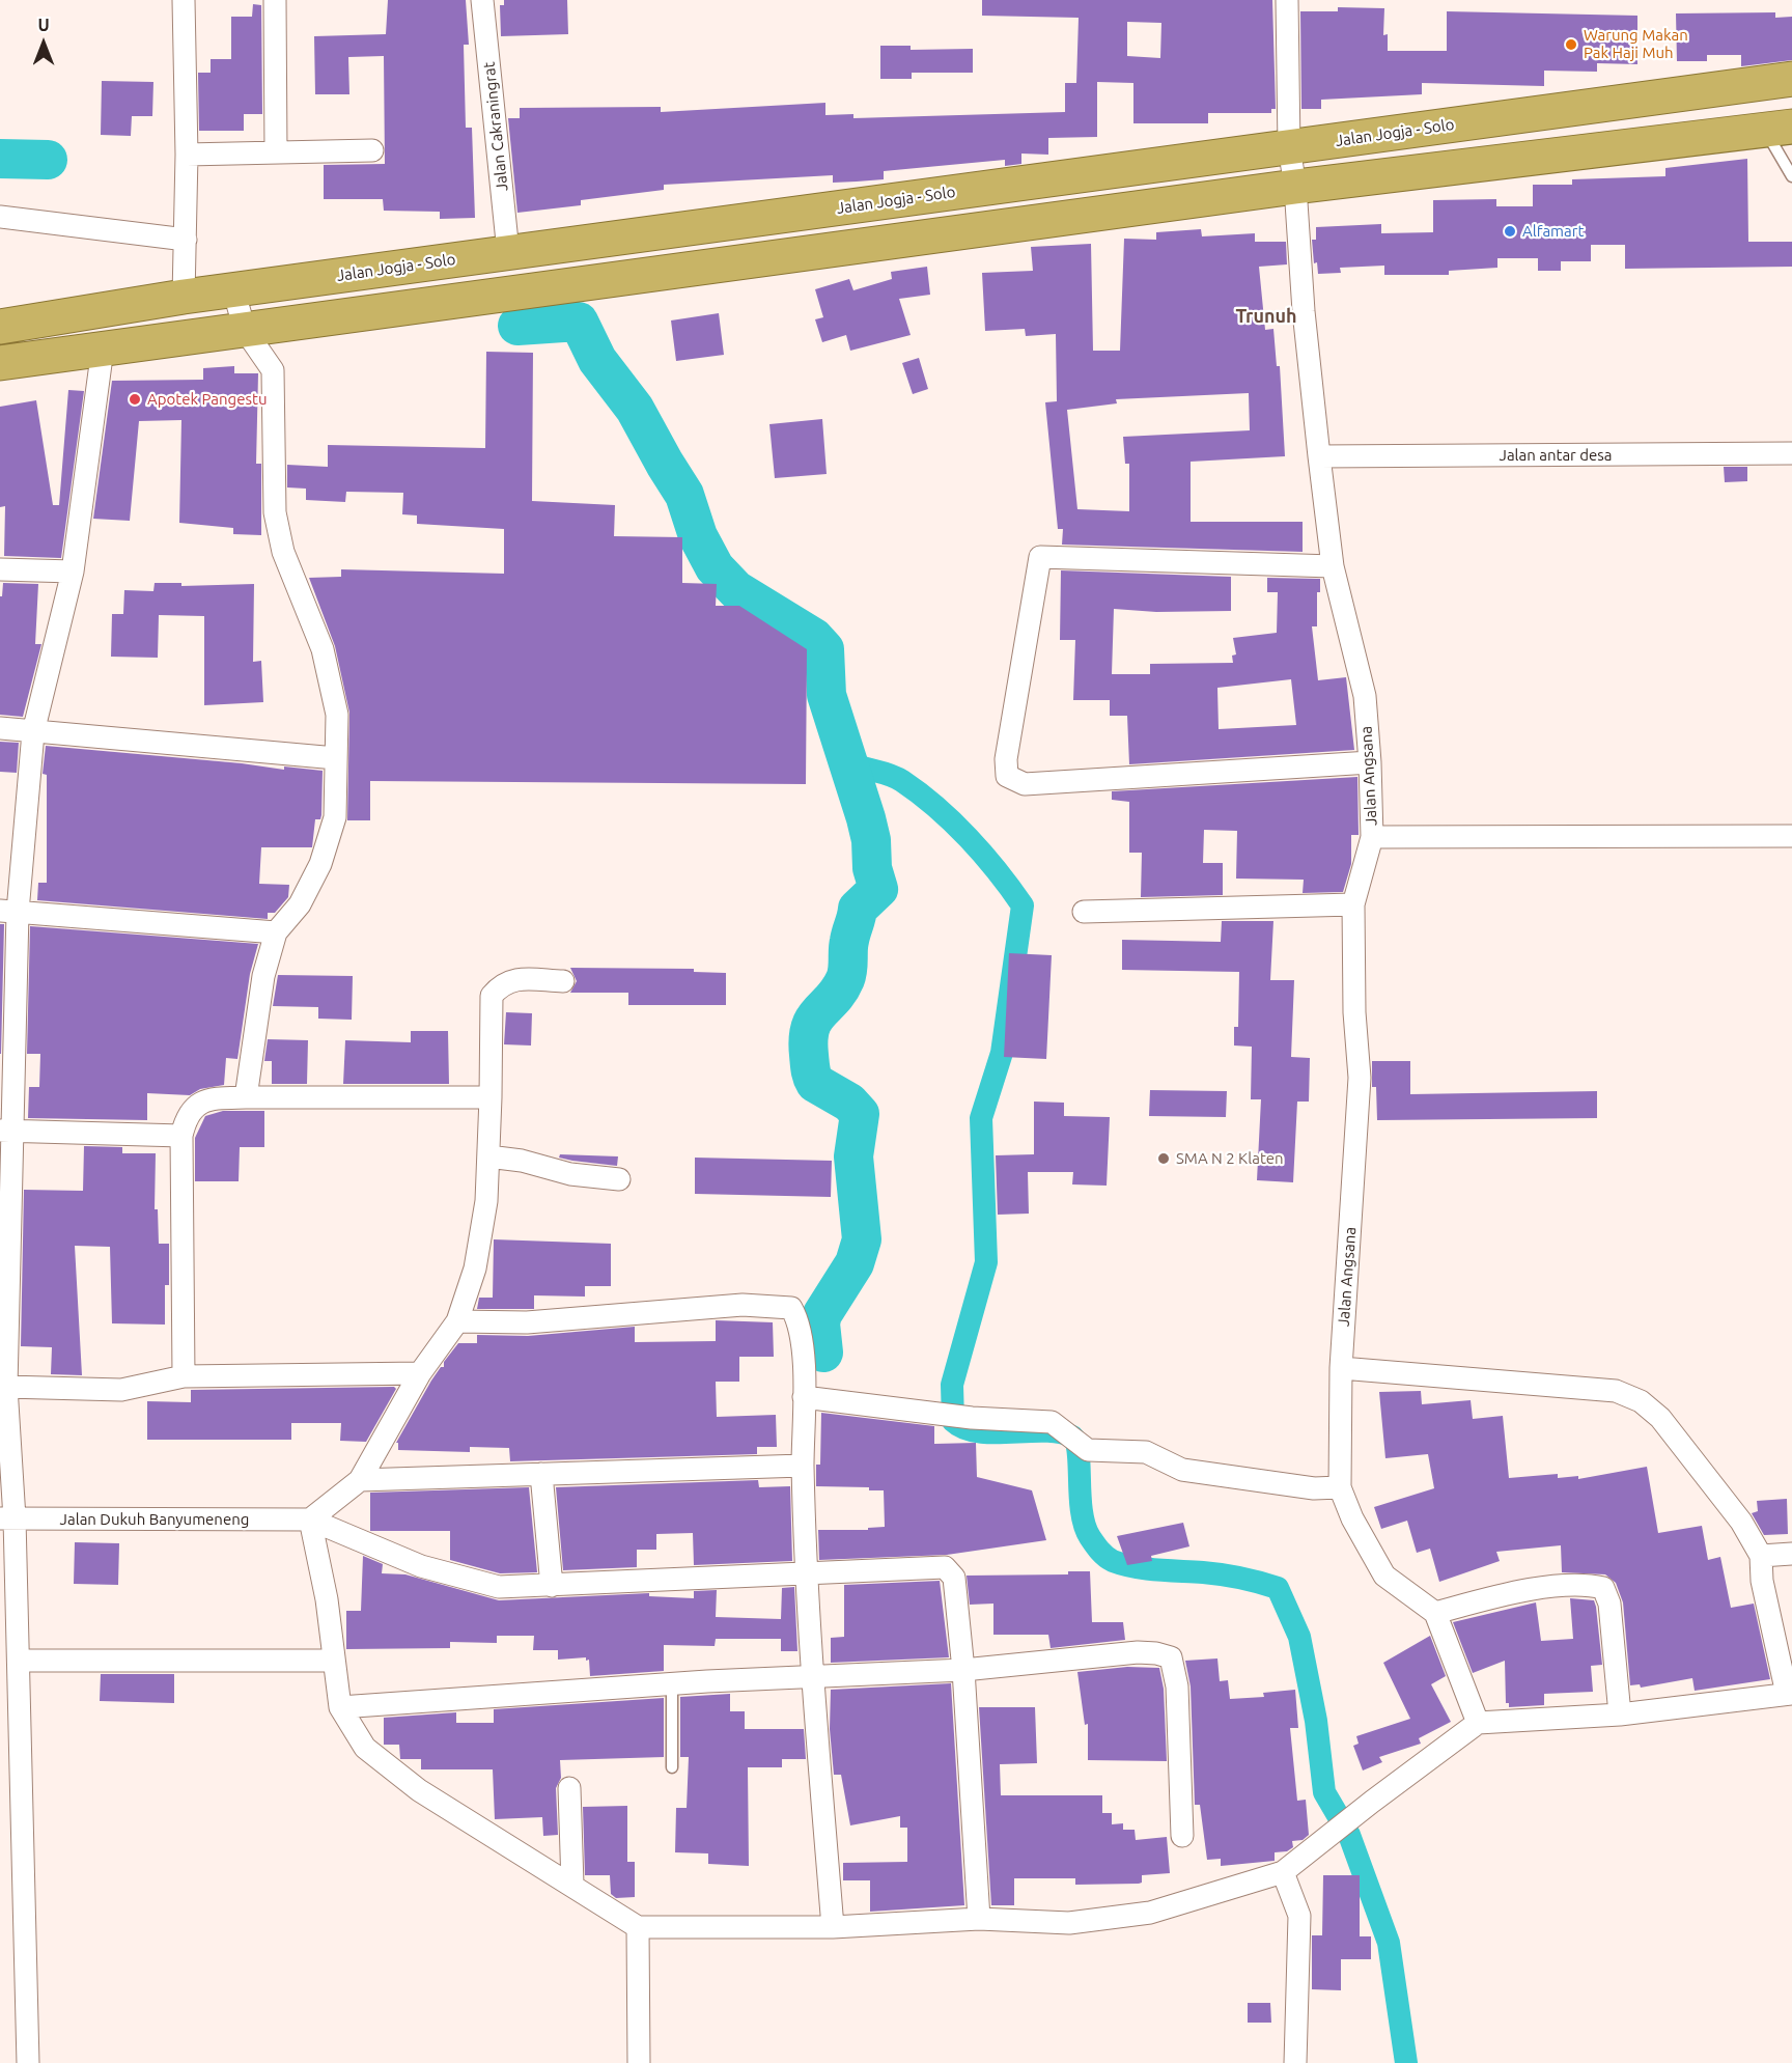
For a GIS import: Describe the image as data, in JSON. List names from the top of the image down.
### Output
{
  "streets": {
    "highway": ["Jalan Jogja - Solo"],
    "street": [
      "Jalan Cakraningrat",
      "Jalan antar desa",
      "Jalan Angsana",
      "Jalan Dukuh Banyumeneng"
    ]
  },
  "crossings": [
    ["Jalan Cakraningrat", "Jalan Jogja - Solo"],
    ["Jalan Jogja - Solo", "Jalan Angsana"],
    ["Jalan antar desa", "Jalan Angsana"]
  ],
  "districts": ["Trunuh"],
  "places": [
    "Warung Makan Pak Haji Muh",
    "Alfamart",
    "Apotek Pangestu",
    "SMA N 2 Klaten"
  ],
  "north": "top"
}
